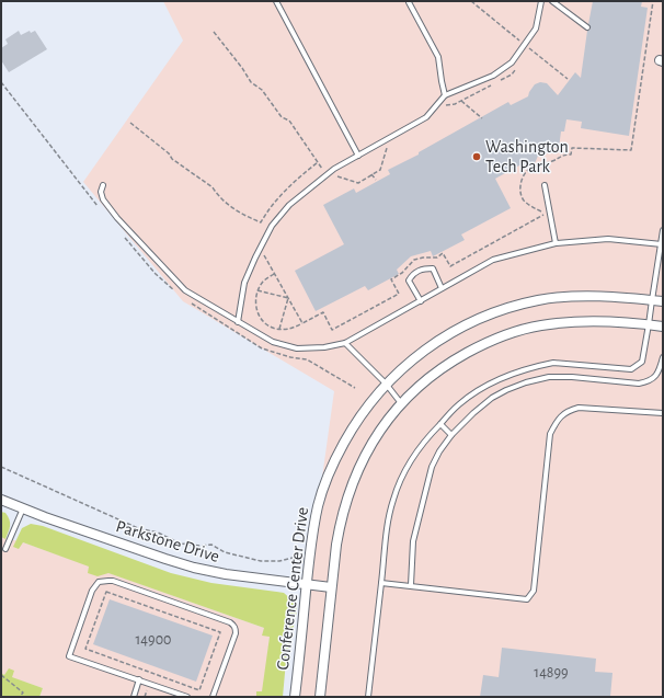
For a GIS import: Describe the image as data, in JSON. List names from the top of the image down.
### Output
{
  "streets": {
    "street": ["Parkstone Drive", "Conference Center Drive"]
  },
  "crossings": [
    ["Parkstone Drive", "Conference Center Drive"]
  ],
  "places": ["Washington Tech Park"],
  "house_numbers": ["14900", "14899"]
}
